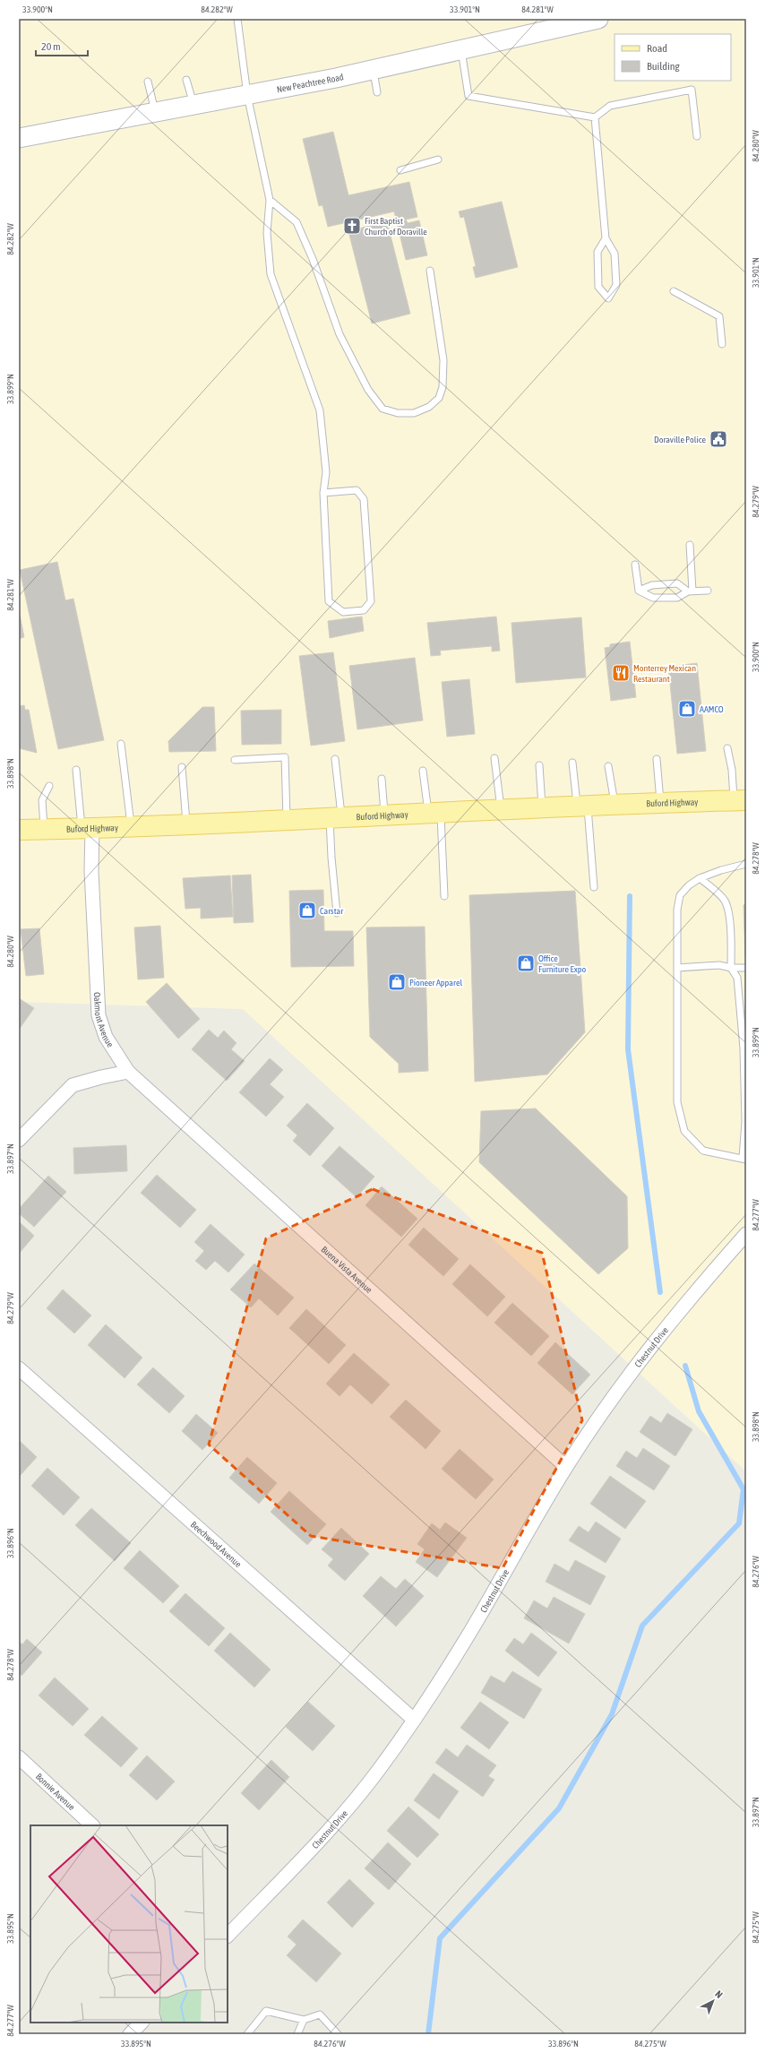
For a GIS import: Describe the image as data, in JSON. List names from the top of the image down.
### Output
{
  "streets": {
    "main road": ["Buford Highway"],
    "street": [
      "New Peachtree Road",
      "Oakmont Avenue",
      "Buena Vista Avenue",
      "Chestnut Drive",
      "Beechwood Avenue",
      "Bonnie Avenue"
    ]
  },
  "crossings": [
    ["Buford Highway", "Oakmont Avenue"],
    ["Oakmont Avenue", "Buena Vista Avenue"],
    ["Buena Vista Avenue", "Chestnut Drive"],
    ["Chestnut Drive", "Beechwood Avenue"]
  ],
  "places": {
    "church": ["First Baptist Church of Doraville"],
    "public building": ["Doraville Police"],
    "restaurant": ["Monterrey Mexican Restaurant"],
    "shop": [
      "AAMCO",
      "Carstar",
      "Office Furniture Expo",
      "Pioneer Apparel"
    ]
  },
  "legend": ["Road", "Building"],
  "scale_bar": "20 m",
  "north": "top right",
  "coordinates": [
    "33.900°N",
    "84.282°W",
    "33.901°N",
    "84.281°W",
    "84.280°W",
    "33.899°N",
    "84.279°W",
    "33.898°N",
    "84.278°W",
    "33.897°N",
    "84.277°W",
    "33.896°N",
    "84.276°W",
    "84.275°W",
    "33.895°N"
  ]
}
